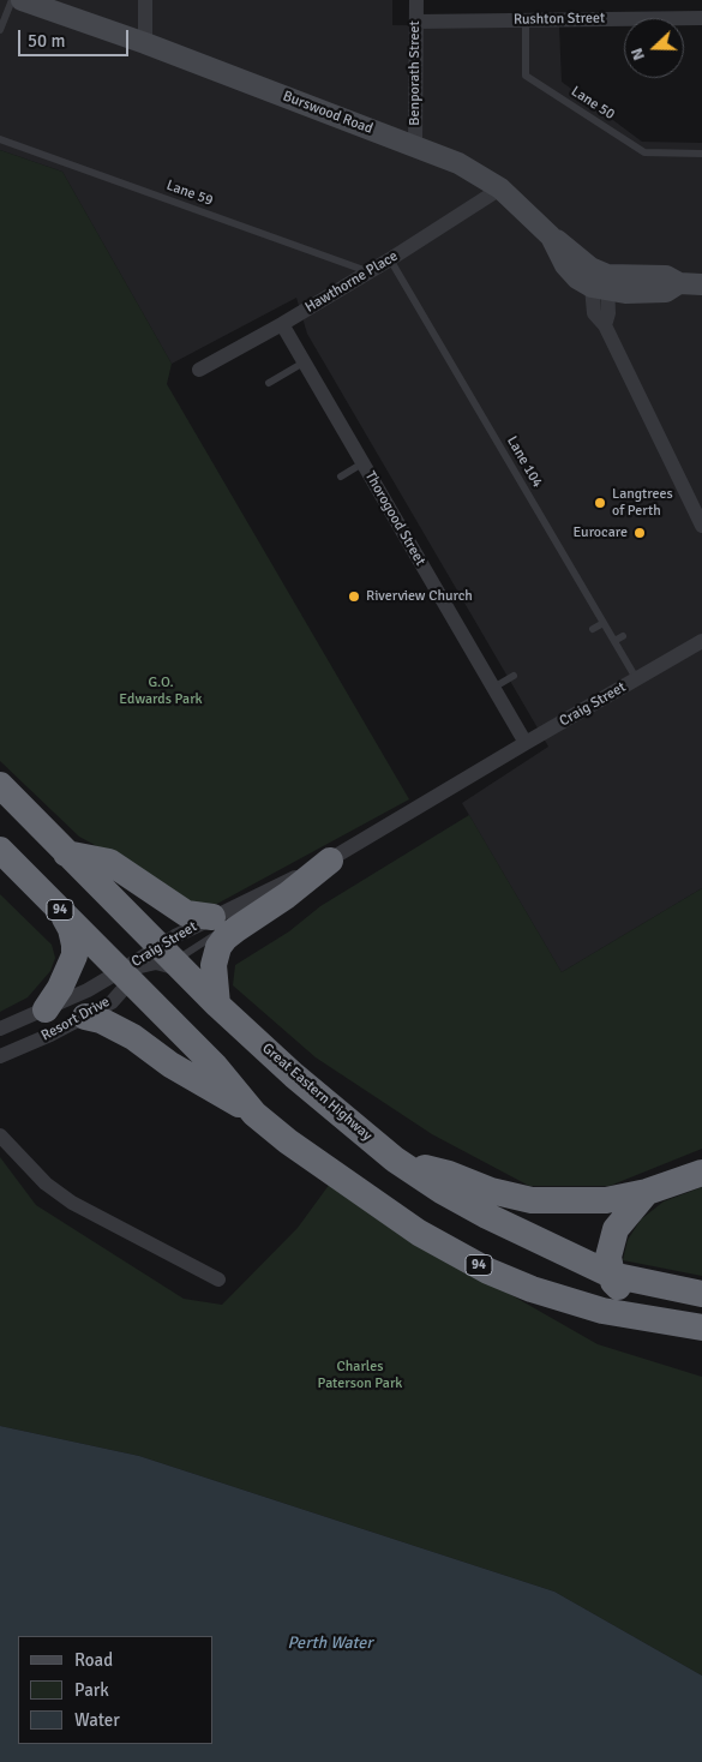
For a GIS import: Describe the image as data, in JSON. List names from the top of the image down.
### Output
{
  "streets": {
    "highway": ["94", "Great Eastern Highway"],
    "main road": ["Burswood Road"],
    "street": [
      "Rushton Street",
      "Benporath Street",
      "Hawthorne Place",
      "Thorogood Street",
      "Craig Street",
      "Resort Drive"
    ],
    "lane": ["Lane 50", "Lane 59", "Lane 104"]
  },
  "crossings": [
    ["Rushton Street", "Benporath Street"],
    ["Rushton Street", "Lane 50"],
    ["Benporath Street", "Burswood Road"],
    ["Burswood Road", "Hawthorne Place"],
    ["Lane 59", "Hawthorne Place"],
    ["Hawthorne Place", "Lane 104"],
    ["Hawthorne Place", "Thorogood Street"],
    ["Lane 104", "Craig Street"],
    ["Thorogood Street", "Craig Street"],
    ["Craig Street", "Resort Drive"],
    ["Craig Street", "Great Eastern Highway"],
    ["Resort Drive", "Great Eastern Highway"]
  ],
  "water": ["Perth Water"],
  "parks": ["G.O. Edwards Park", "Charles Paterson Park"],
  "places": ["Langtrees of Perth", "Eurocare", "Riverview Church"],
  "legend": ["Road", "Park", "Water"],
  "scale_bar": "50 m",
  "north": "left"
}
